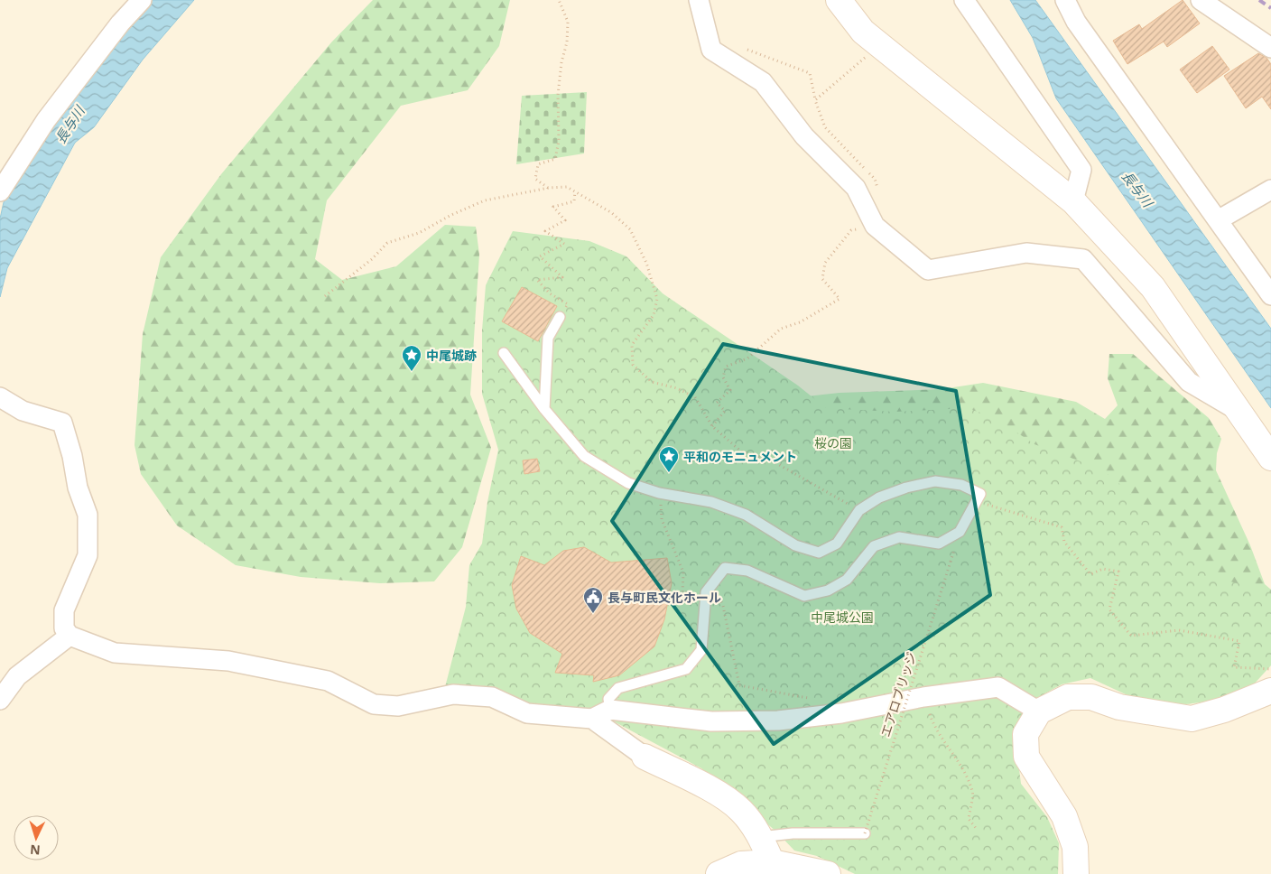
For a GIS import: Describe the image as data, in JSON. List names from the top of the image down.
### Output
{
  "streets": {
    "path": ["エアロブリッジ"]
  },
  "water": ["長与川"],
  "parks": ["桜の園", "中尾城公園"],
  "places": {
    "place": ["中尾城跡", "平和のモニュメント"],
    "public building": ["長与町民文化ホール"]
  },
  "north": "bottom"
}
